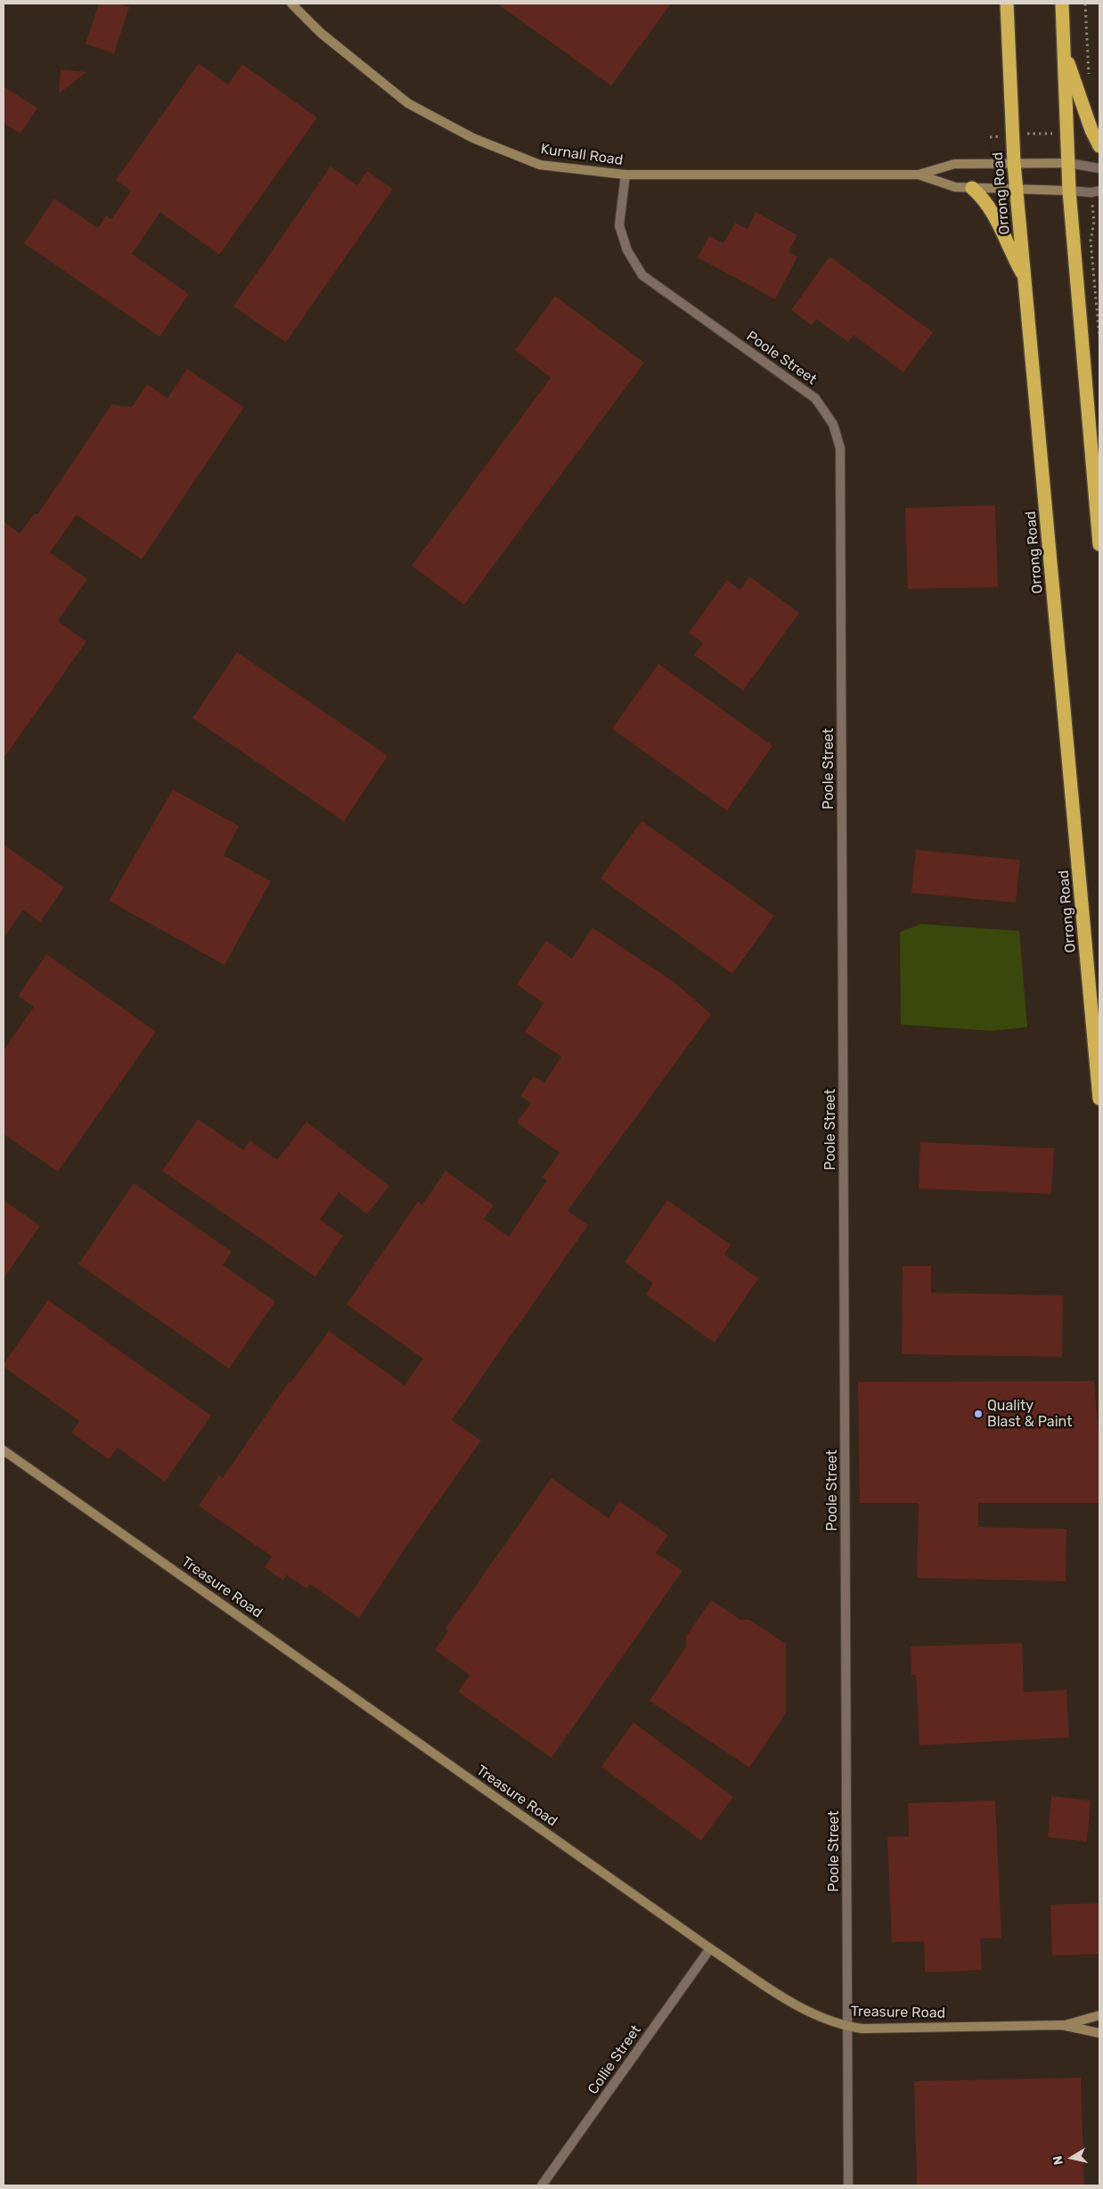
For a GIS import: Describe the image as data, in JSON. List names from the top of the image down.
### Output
{
  "streets": {
    "highway": ["Orrong Road"],
    "street": [
      "Kurnall Road",
      "Poole Street",
      "Treasure Road",
      "Collie Street"
    ]
  },
  "crossings": [
    ["Kurnall Road", "Orrong Road"],
    ["Kurnall Road", "Poole Street"],
    ["Poole Street", "Treasure Road"],
    ["Treasure Road", "Collie Street"]
  ],
  "places": ["Quality Blast & Paint"],
  "north": "left"
}
